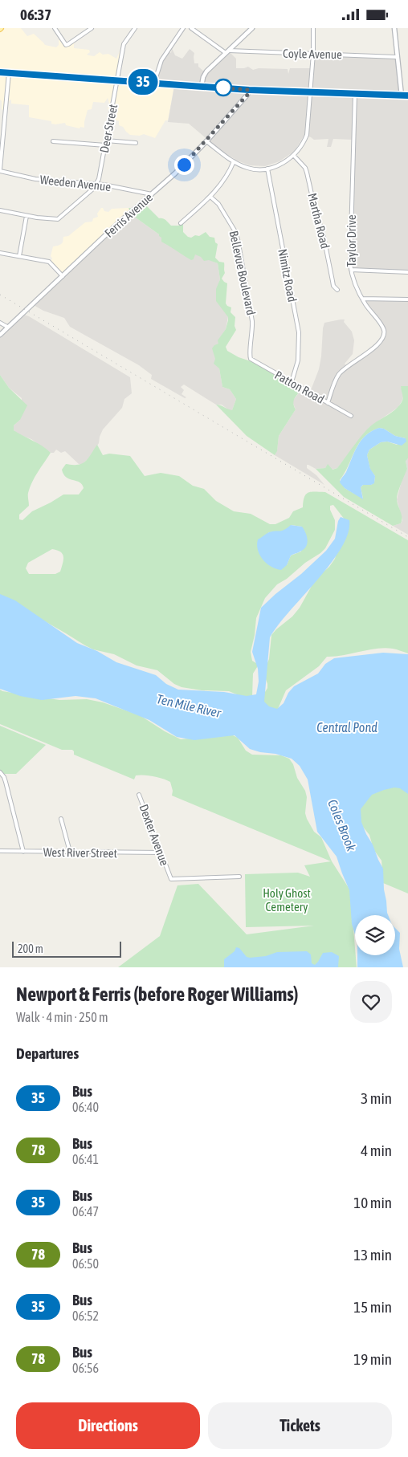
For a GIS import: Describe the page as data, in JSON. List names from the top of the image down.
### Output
{
  "streets": {
    "street": [
      "Coyle Avenue",
      "Deer Street",
      "Weeden Avenue",
      "Ferris Avenue",
      "Martha Road",
      "Taylor Drive",
      "Bellevue Boulevard",
      "Nimitz Road",
      "Patton Road",
      "Dexter Avenue",
      "West River Street"
    ]
  },
  "crossings": [
    ["Deer Street", "Weeden Avenue"],
    ["Weeden Avenue", "Ferris Avenue"],
    ["Taylor Drive", "Patton Road"],
    ["Bellevue Boulevard", "Patton Road"],
    ["Nimitz Road", "Patton Road"],
    ["Dexter Avenue", "West River Street"]
  ],
  "water": ["Ten Mile River", "Central Pond", "Coles Brook"],
  "parks": ["Holy Ghost Cemetery"],
  "lines": ["bus line 35"],
  "scale_bar": "200 m",
  "page": {
    "status": "06:37",
    "on_map": "35",
    "scale": "200 m",
    "heading": [
      ["Newport & Ferris (before Roger Williams)", "Walk · 4 min · 250 m"],
      "Departures"
    ],
    "list": [
      {
        "mark": "35",
        "name": "Bus",
        "note": "06:40",
        "value": "3 min"
      },
      {
        "mark": "78",
        "name": "Bus",
        "note": "06:41",
        "value": "4 min"
      },
      {
        "mark": "35",
        "name": "Bus",
        "note": "06:47",
        "value": "10 min"
      },
      {
        "mark": "78",
        "name": "Bus",
        "note": "06:50",
        "value": "13 min"
      },
      {
        "mark": "35",
        "name": "Bus",
        "note": "06:52",
        "value": "15 min"
      },
      {
        "mark": "78",
        "name": "Bus",
        "note": "06:56",
        "value": "19 min"
      }
    ],
    "buttons": ["Directions", "Tickets"]
  }
}
